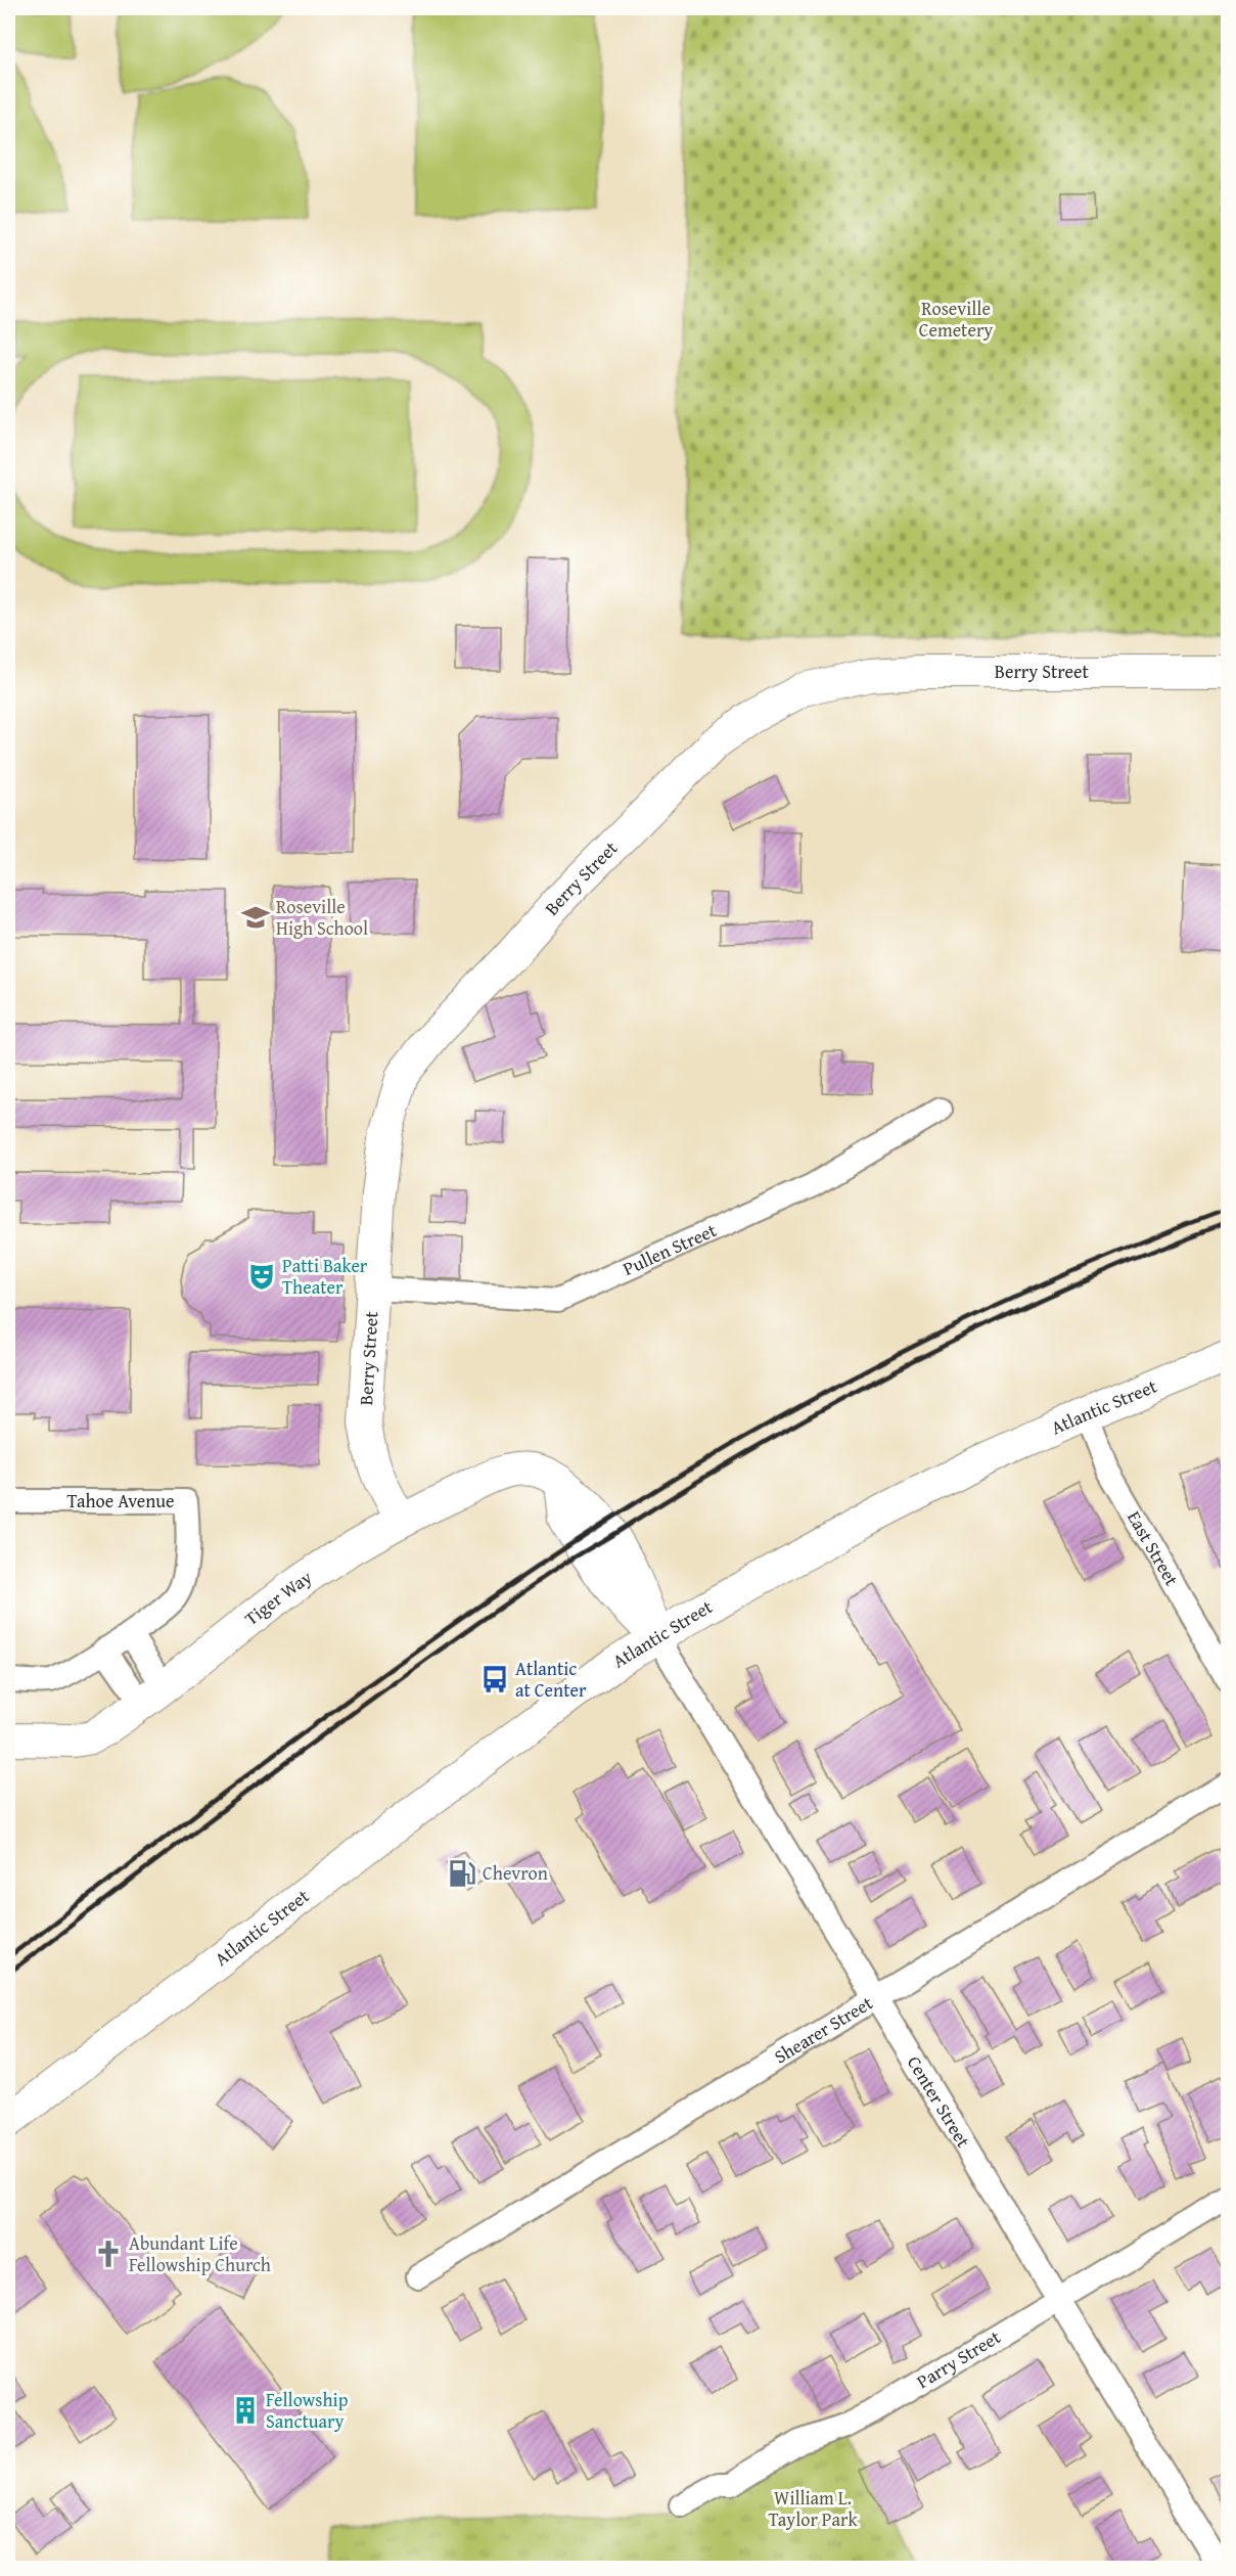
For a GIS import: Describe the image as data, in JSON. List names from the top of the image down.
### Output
{
  "streets": {
    "street": [
      "Berry Street",
      "Pullen Street",
      "Atlantic Street",
      "Tahoe Avenue",
      "East Street",
      "Tiger Way",
      "Shearer Street",
      "Center Street",
      "Parry Street"
    ]
  },
  "crossings": [
    ["Berry Street", "Pullen Street"],
    ["Berry Street", "Tiger Way"],
    ["Atlantic Street", "East Street"],
    ["Atlantic Street", "Tiger Way"],
    ["Atlantic Street", "Center Street"],
    ["Tiger Way", "Center Street"],
    ["Shearer Street", "Center Street"],
    ["Center Street", "Parry Street"]
  ],
  "parks": ["Roseville Cemetery", "William L. Taylor Park"],
  "places": {
    "school or university": ["Roseville High School"],
    "theatre": ["Patti Baker Theater"],
    "bus stop": ["Atlantic at Center"],
    "fuel station": ["Chevron"],
    "church": ["Abundant Life Fellowship Church"],
    "building": ["Fellowship Sanctuary"]
  }
}
